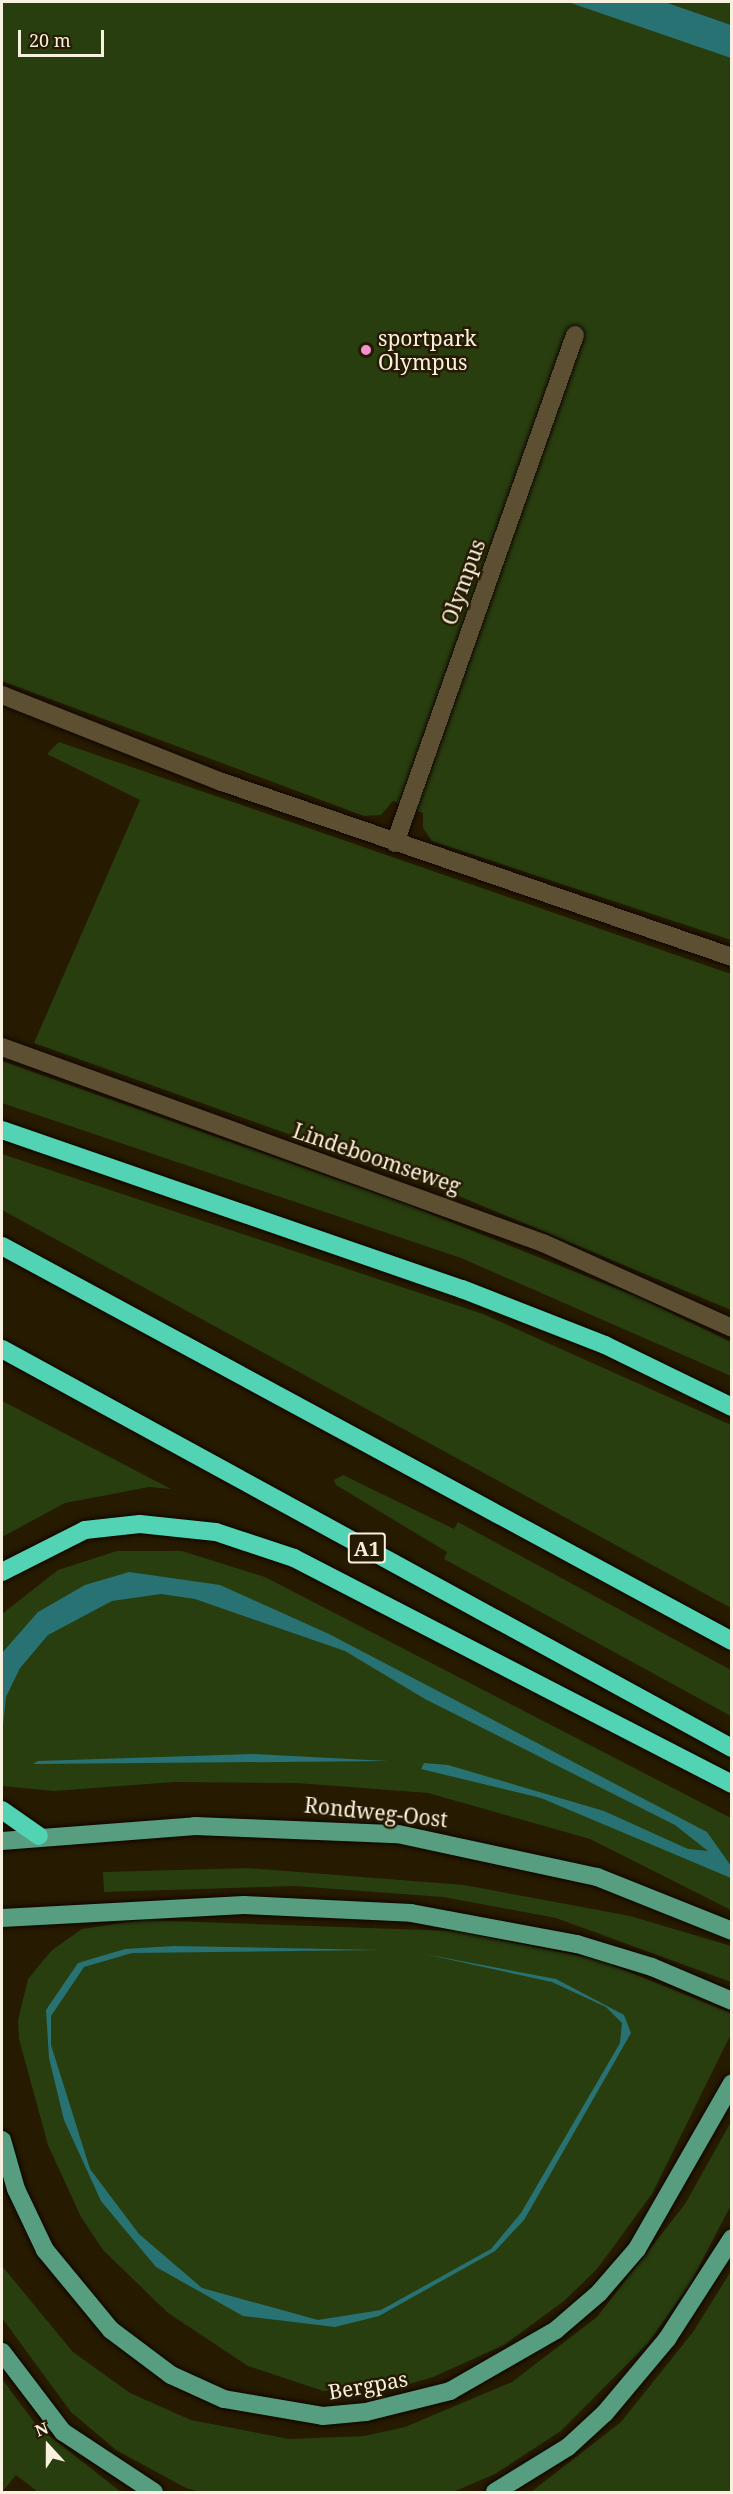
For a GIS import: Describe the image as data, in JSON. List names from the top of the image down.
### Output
{
  "streets": {
    "highway": ["A1"],
    "main road": ["Rondweg-Oost", "Bergpas"],
    "street": ["Olympus", "Lindeboomseweg"]
  },
  "places": ["sportpark Olympus"],
  "scale_bar": "20 m",
  "north": "top"
}
